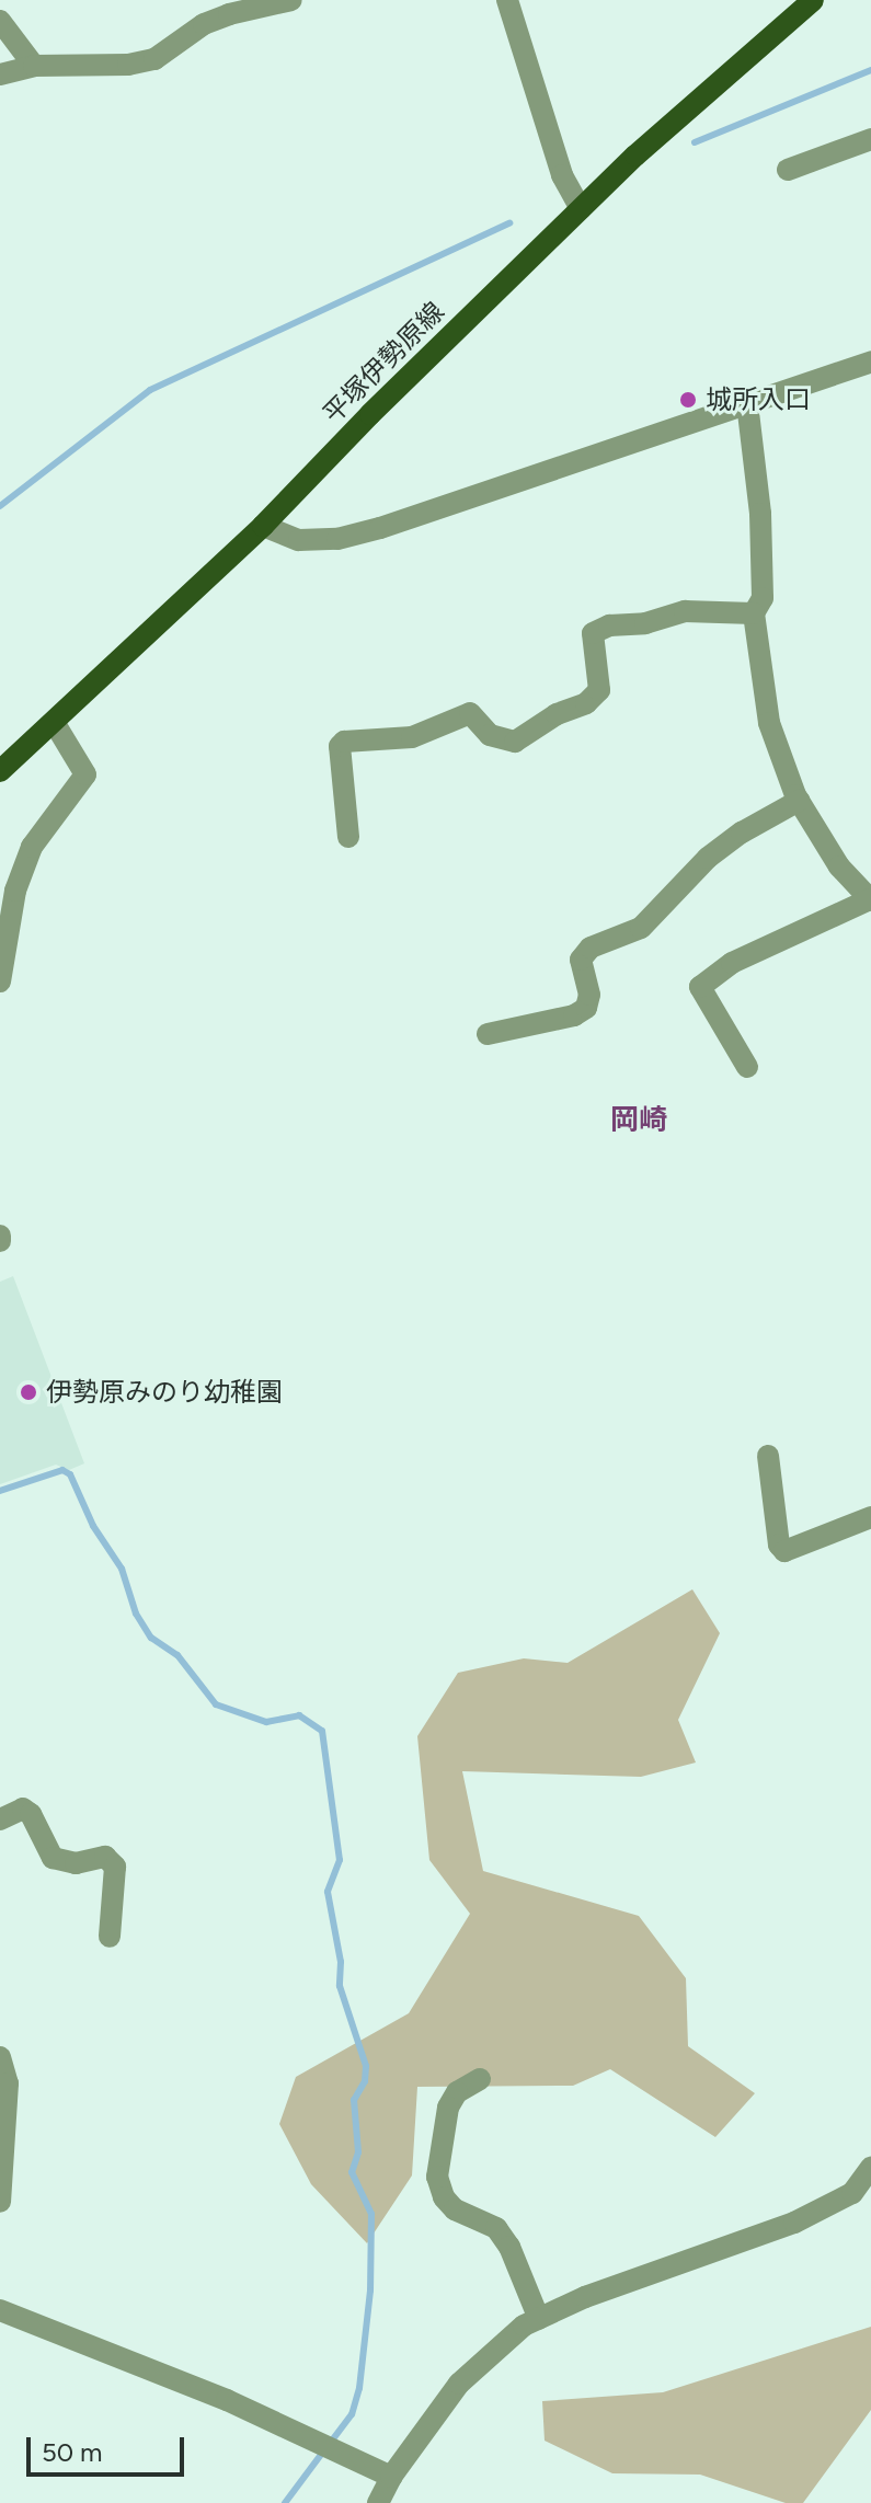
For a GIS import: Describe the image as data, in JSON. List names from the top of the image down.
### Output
{
  "streets": {
    "main road": ["平塚伊勢原線"]
  },
  "districts": ["岡崎"],
  "places": ["城所入口", "伊勢原みのり幼稚園"],
  "scale_bar": "50 m"
}
